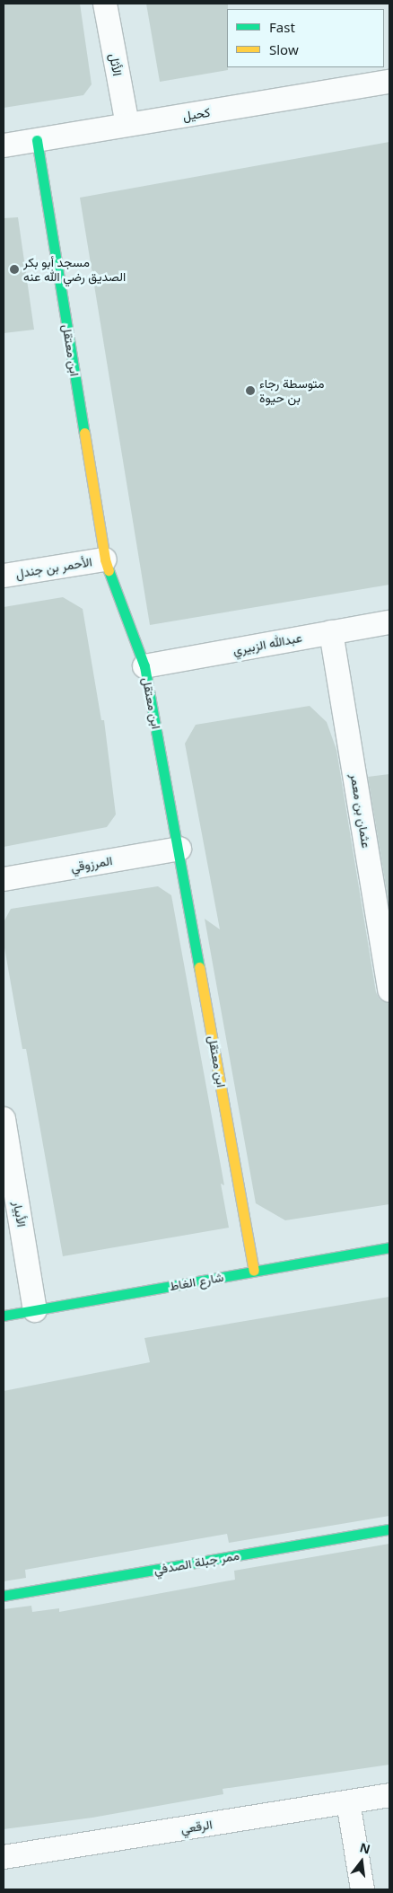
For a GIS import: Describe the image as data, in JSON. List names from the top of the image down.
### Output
{
  "streets": {
    "street": [
      "الأثل",
      "كحيل",
      "ابن معتقل",
      "الأحمر بن جندل",
      "عبدالله الزبيري",
      "عثمان بن معمر",
      "المرزوقي",
      "الأبيار",
      "شارع الغاط",
      "ممر جبلة الصدفي",
      "الرقعي"
    ]
  },
  "crossings": [
    ["الأثل", "كحيل"],
    ["كحيل", "ابن معتقل"],
    ["ابن معتقل", "الأحمر بن جندل"],
    ["ابن معتقل", "عبدالله الزبيري"],
    ["ابن معتقل", "المرزوقي"],
    ["ابن معتقل", "شارع الغاط"],
    ["عبدالله الزبيري", "عثمان بن معمر"],
    ["الأبيار", "شارع الغاط"]
  ],
  "places": ["مسجد أبو بكر الصديق رضي الله عنه", "متوسطة رجاء بن حيوة"],
  "legend": ["Fast", "Slow"],
  "north": "top"
}
